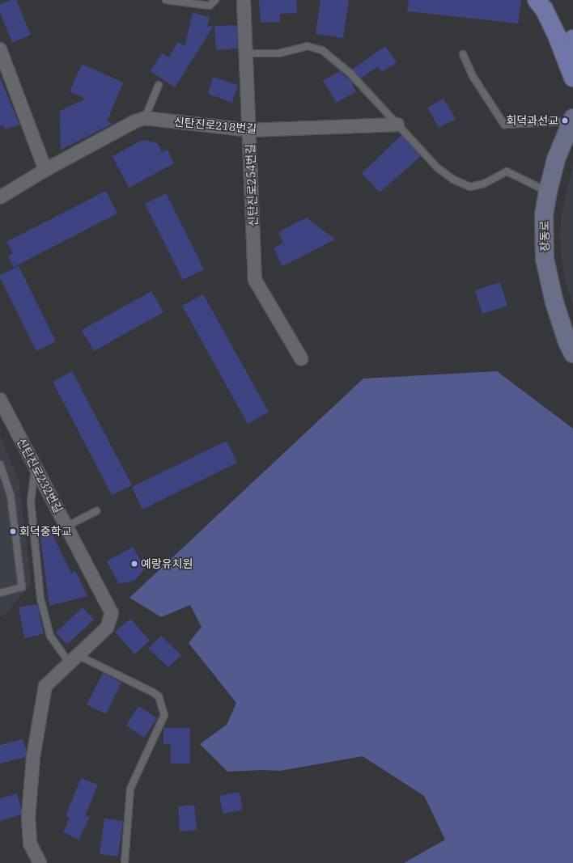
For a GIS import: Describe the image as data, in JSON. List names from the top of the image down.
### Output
{
  "streets": {
    "street": [
      "신탄진로218번길",
      "신탄진로254번길",
      "장동로",
      "신탄진로232번길"
    ]
  },
  "crossings": [
    ["신탄진로218번길", "신탄진로254번길"]
  ],
  "places": ["회덕과선교", "회덕중학교", "예랑유치원"]
}
